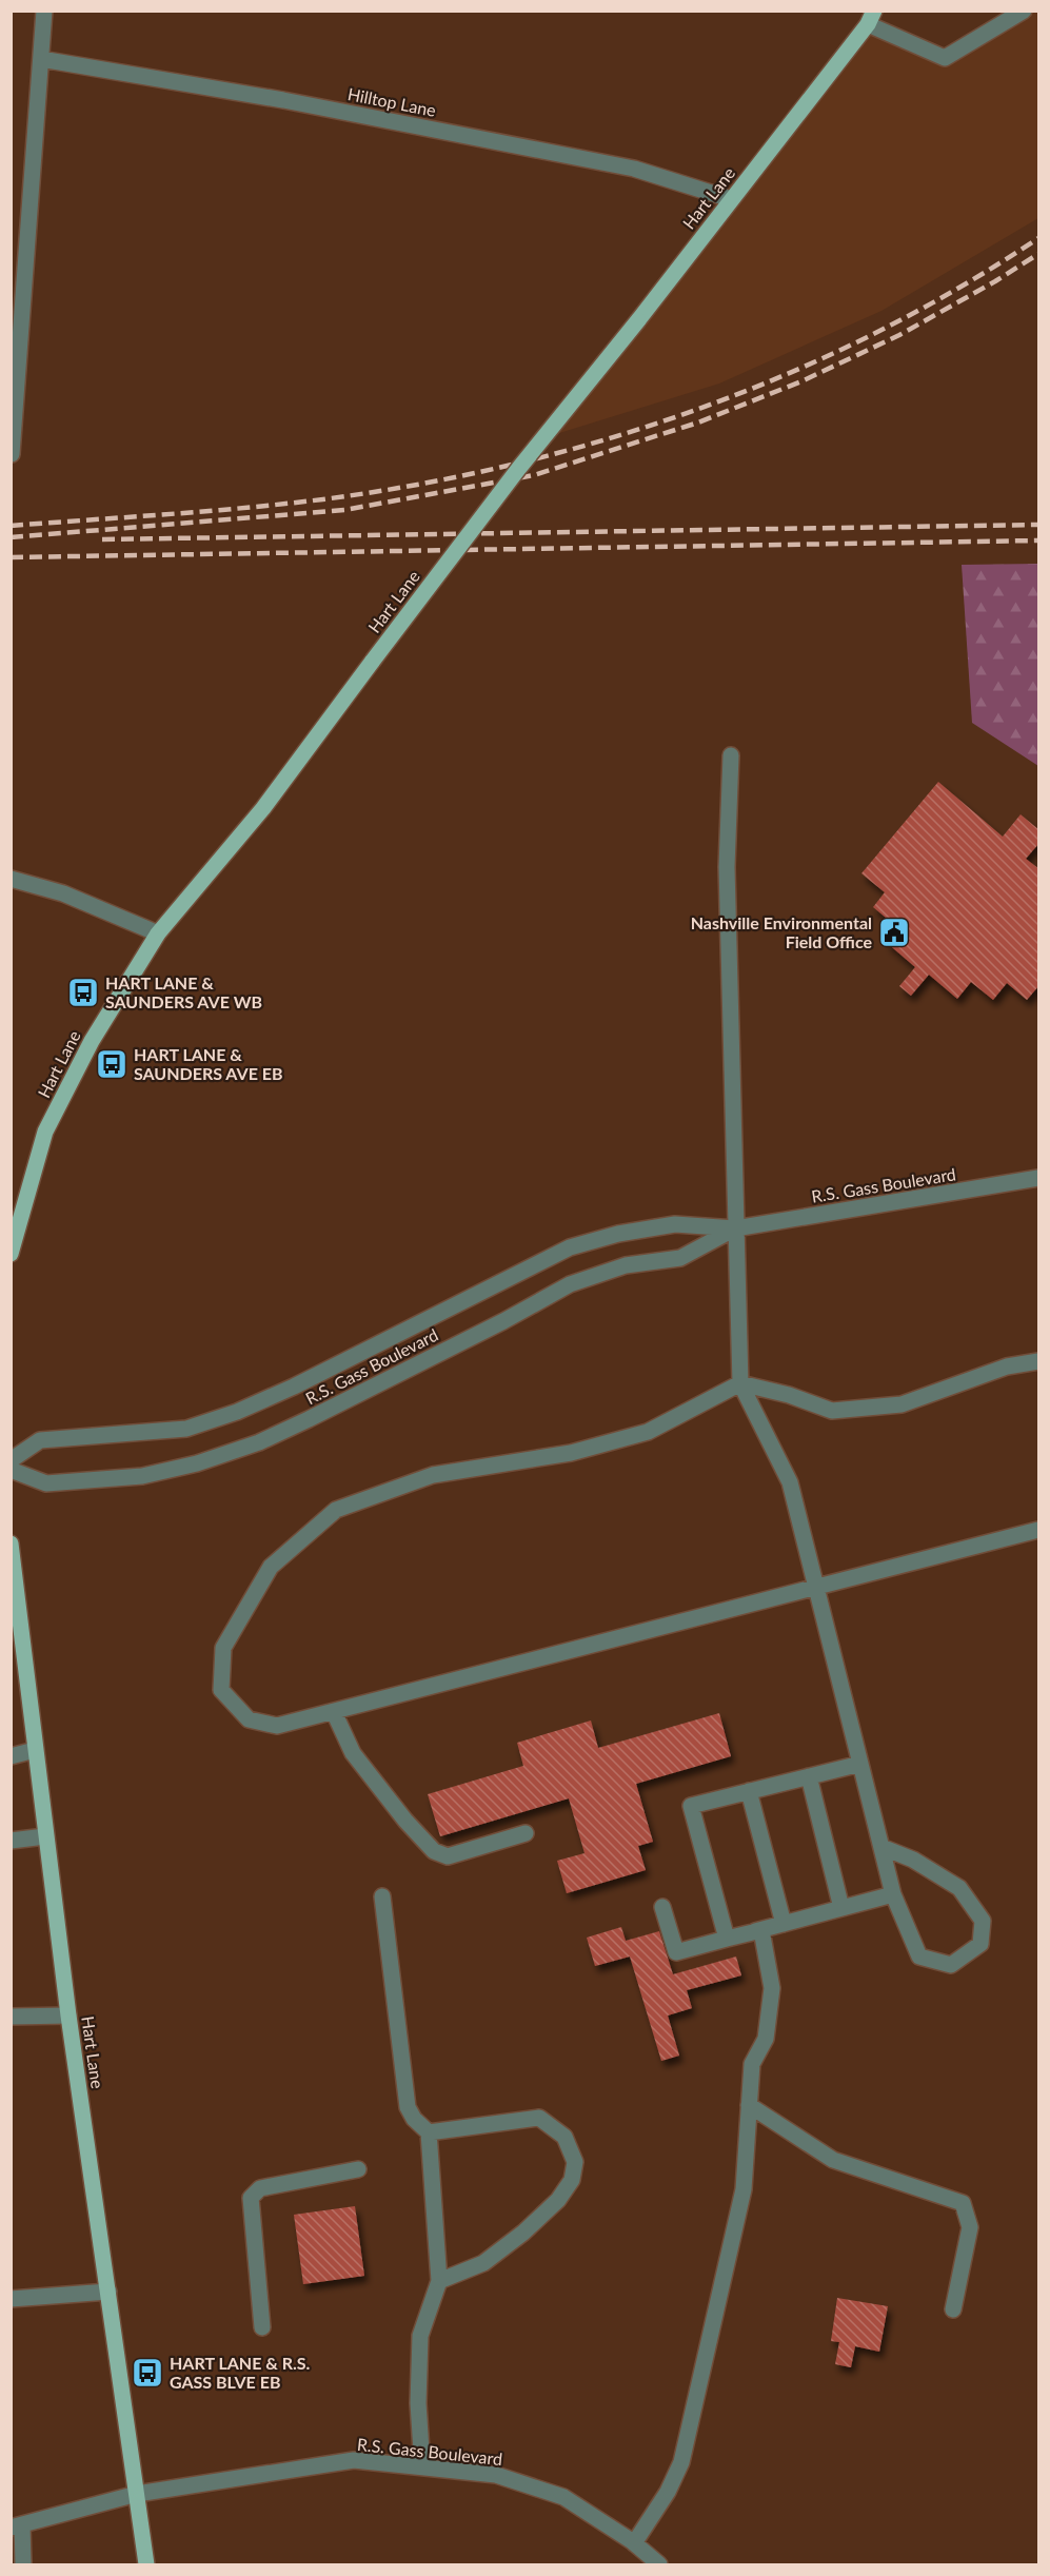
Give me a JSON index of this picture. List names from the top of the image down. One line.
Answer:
{"streets":{"main road":["Hart Lane"],"street":["Hilltop Lane","R.S. Gass Boulevard"]},"crossings":[["Hilltop Lane","Hart Lane"],["Hart Lane","R.S. Gass Boulevard"]],"places":{"public building":["Nashville Environmental Field Office"],"bus stop":["HART LANE & SAUNDERS AVE WB","HART LANE & SAUNDERS AVE EB","HART LANE & R.S. GASS BLVE EB"]}}
